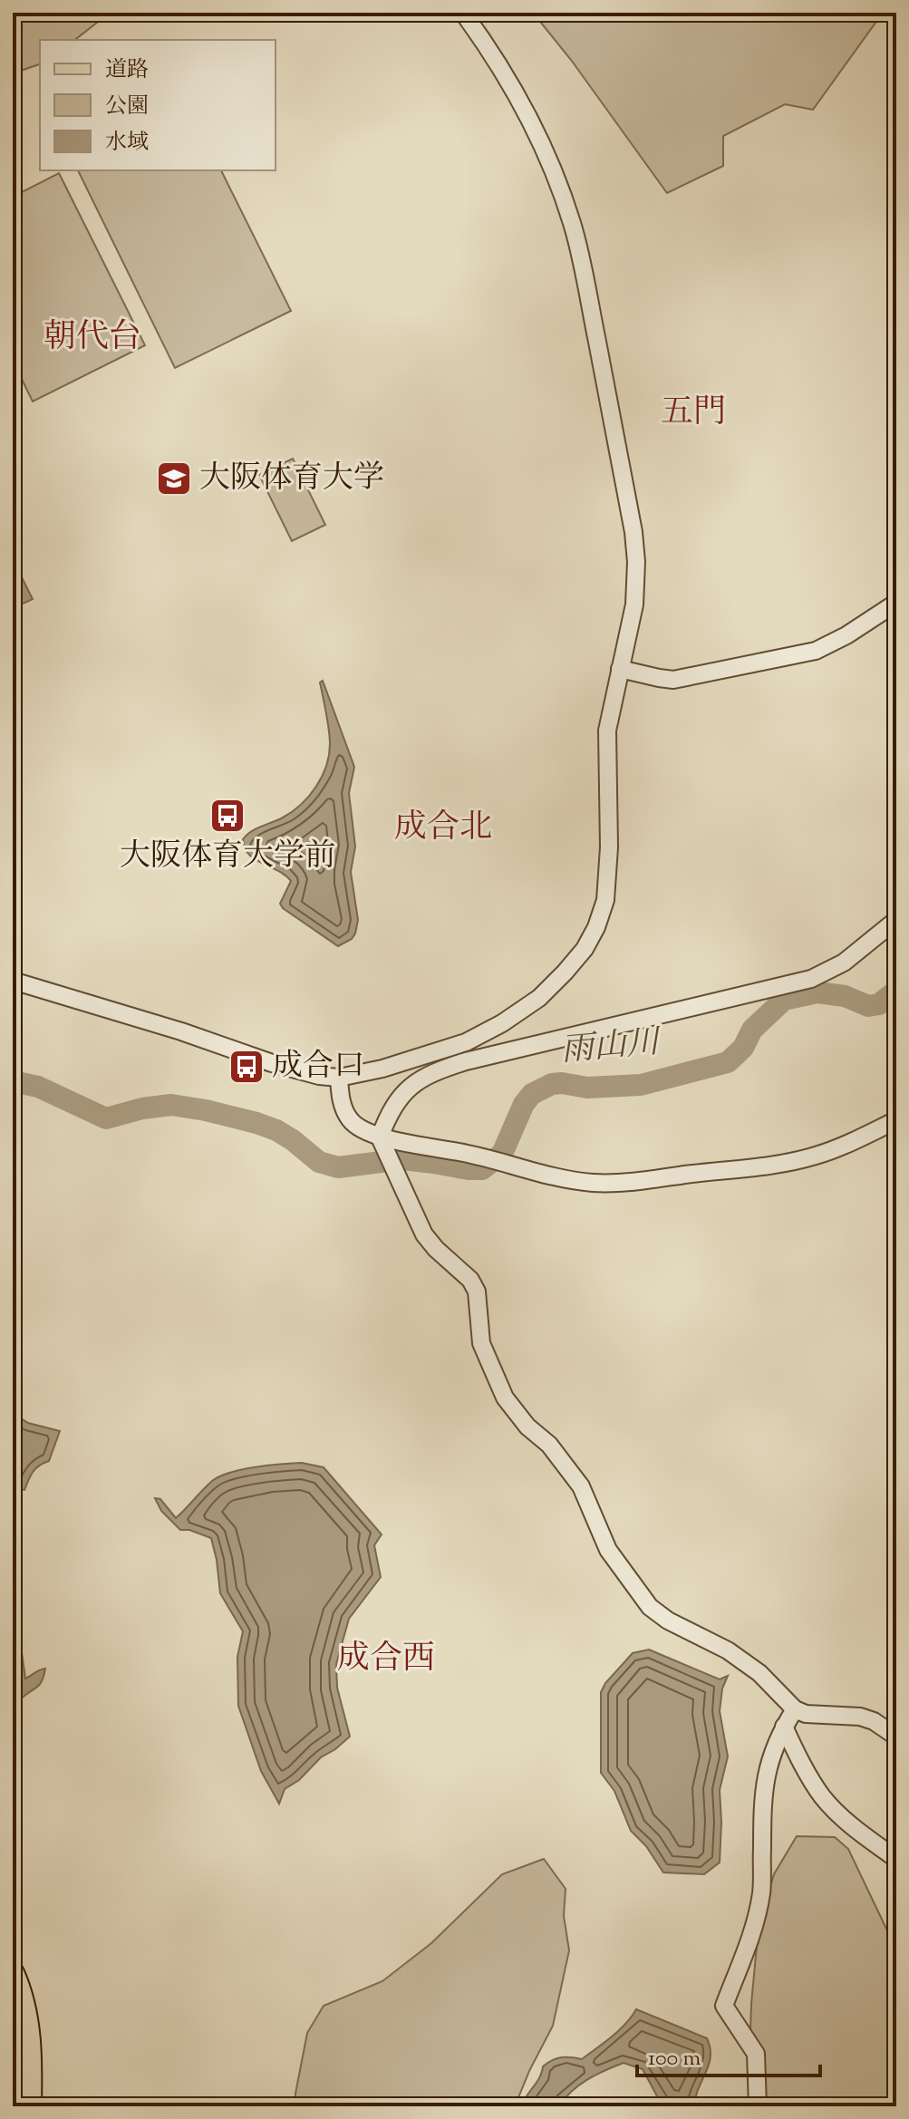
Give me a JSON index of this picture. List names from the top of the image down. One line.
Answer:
{"districts":["朝代台","五門","成合北","成合西"],"water":["雨山川"],"places":{"school or university":["大阪体育大学"],"bus stop":["大阪体育大学前","成合口"]},"legend":["道路","公園","水域"],"scale_bar":"100 m"}
